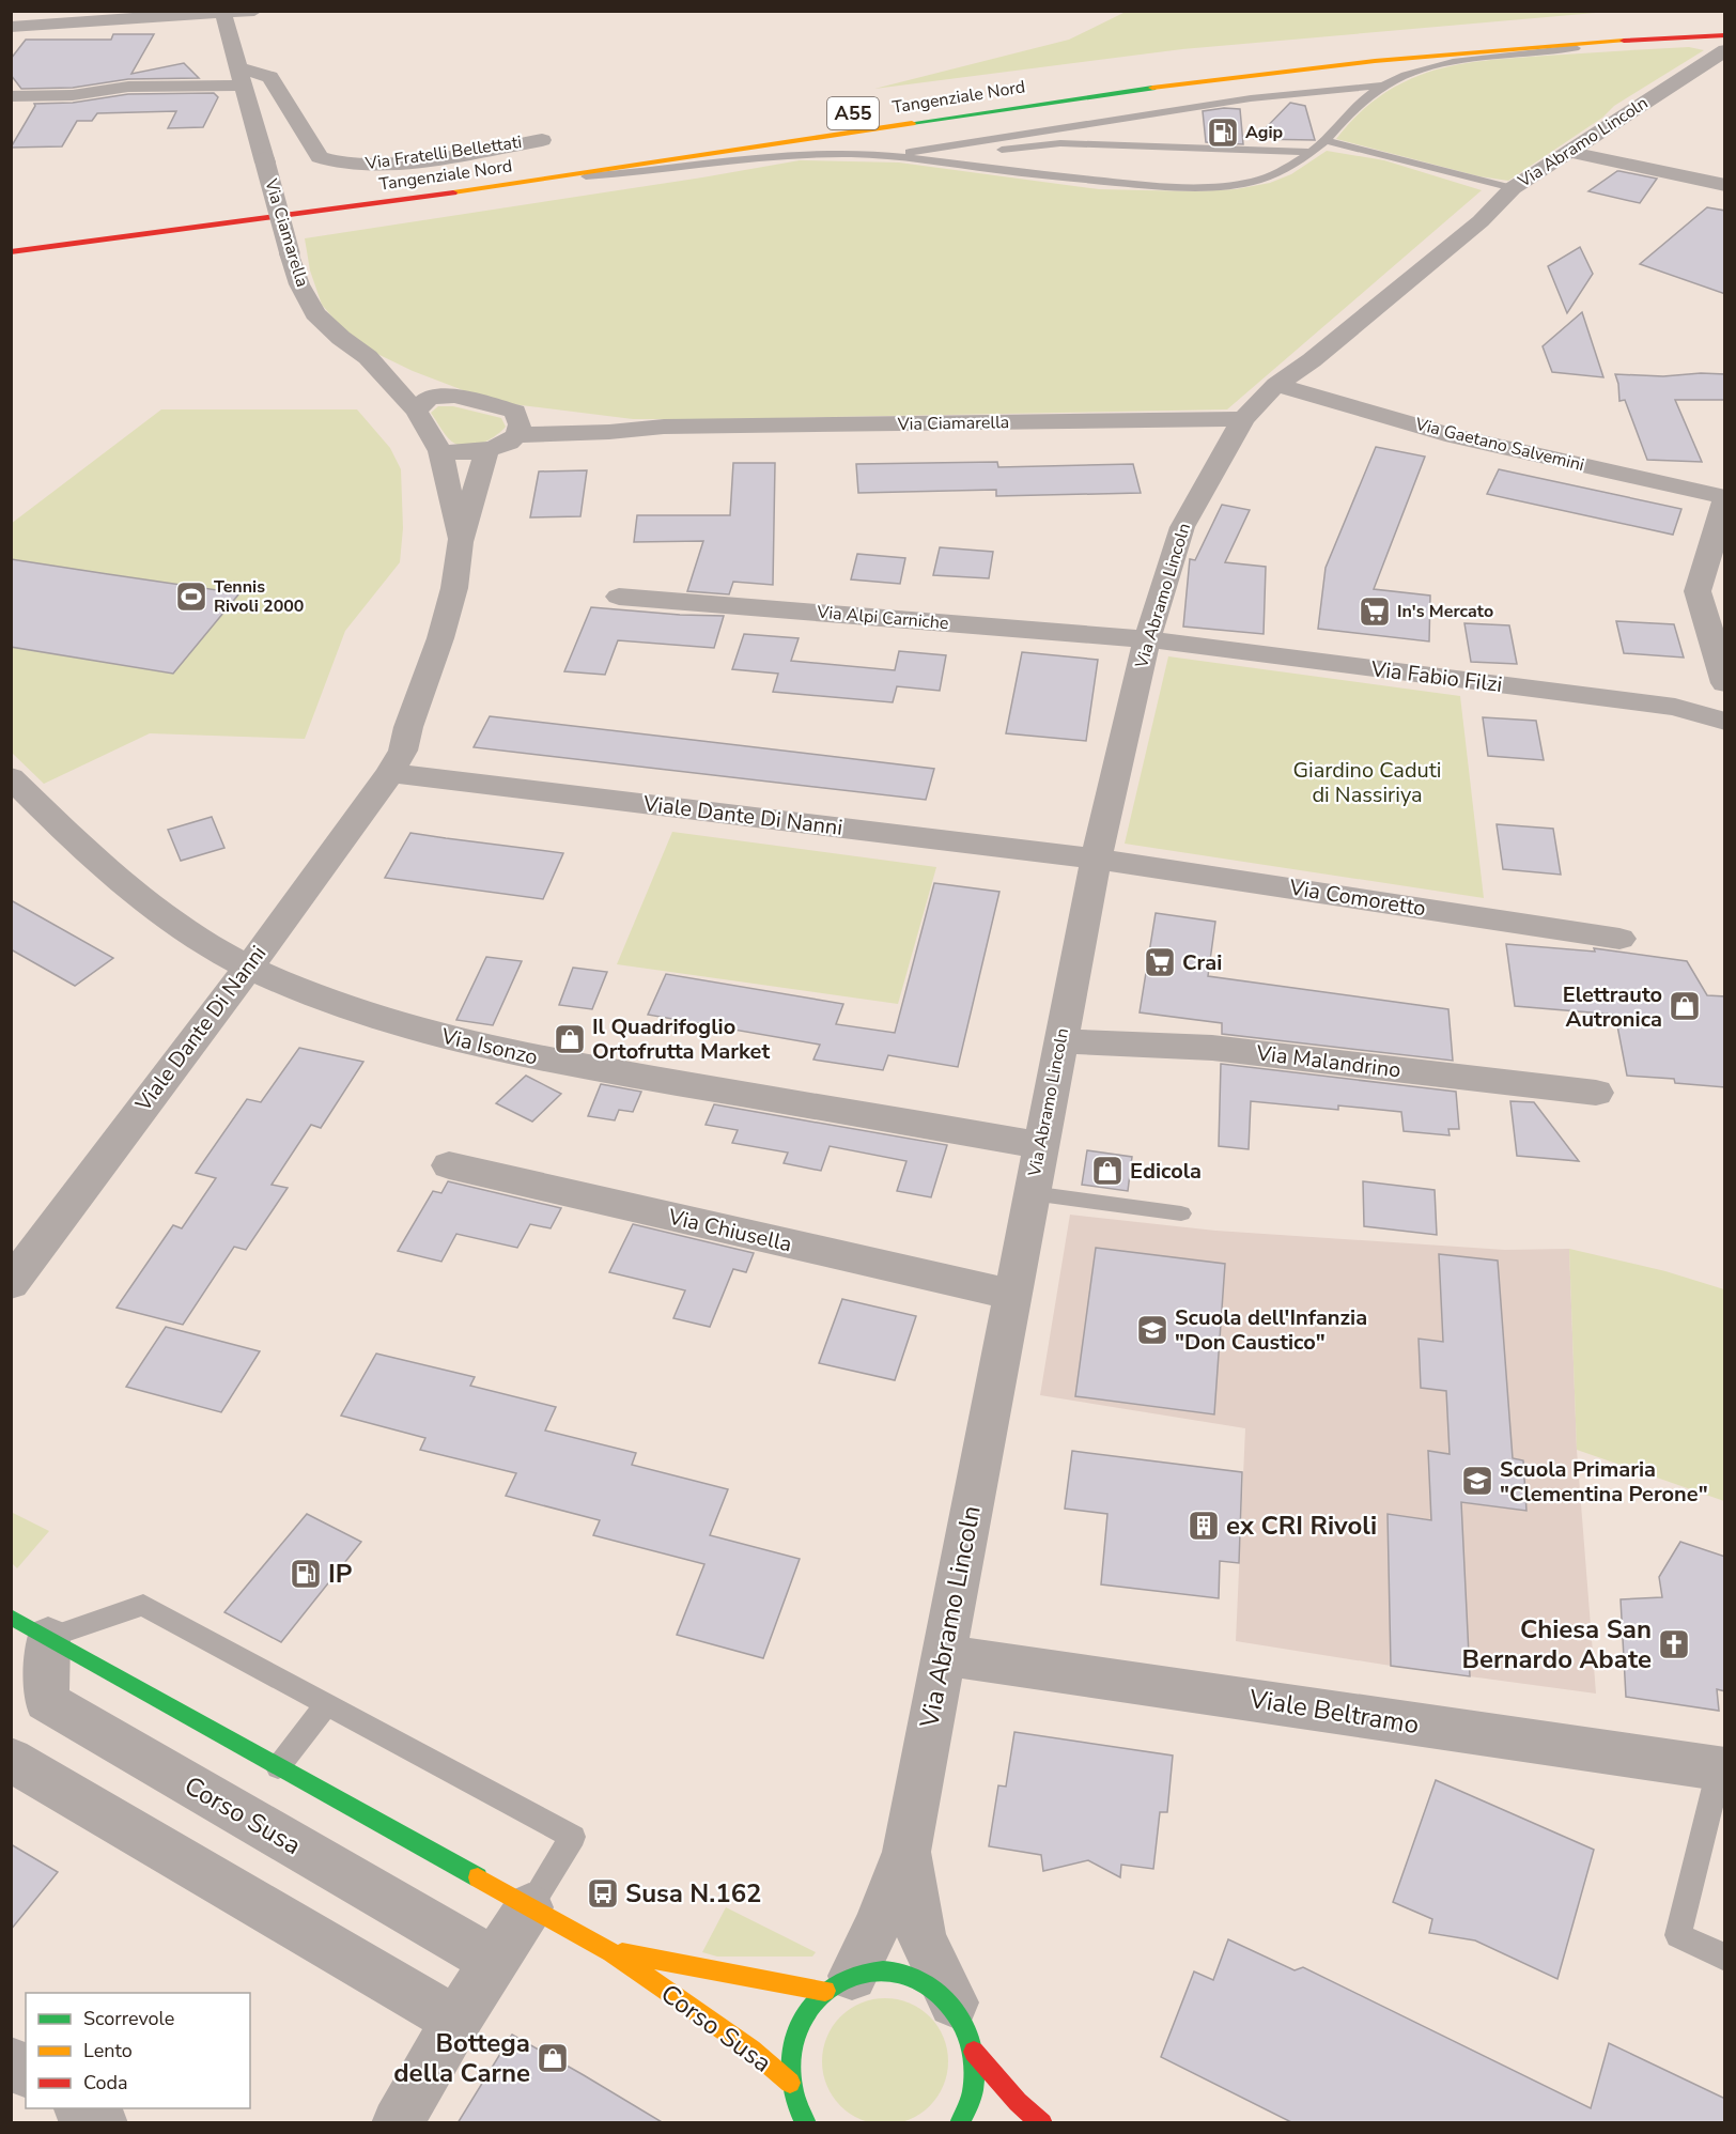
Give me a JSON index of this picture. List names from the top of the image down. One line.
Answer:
{"streets":{"main road":["Tangenziale Nord","A55","Corso Susa"],"street":["Via Abramo Lincoln","Via Fratelli Bellettati","Via Ciamarella","Via Gaetano Salvemini","Via Alpi Carniche","Via Fabio Filzi","Viale Dante Di Nanni","Via Comoretto","Via Isonzo","Via Malandrino","Via Chiusella","Viale Beltramo"]},"crossings":[["Via Abramo Lincoln","Via Ciamarella"],["Via Abramo Lincoln","Via Gaetano Salvemini"],["Via Abramo Lincoln","Via Alpi Carniche"],["Via Abramo Lincoln","Via Fabio Filzi"],["Via Abramo Lincoln","Viale Dante Di Nanni"],["Via Abramo Lincoln","Via Comoretto"],["Via Abramo Lincoln","Via Isonzo"],["Via Abramo Lincoln","Via Malandrino"],["Via Abramo Lincoln","Via Chiusella"],["Via Abramo Lincoln","Viale Beltramo"],["Via Abramo Lincoln","Corso Susa"],["Via Fratelli Bellettati","Via Ciamarella"],["Via Ciamarella","Viale Dante Di Nanni"],["Via Alpi Carniche","Via Fabio Filzi"],["Viale Dante Di Nanni","Via Comoretto"],["Viale Dante Di Nanni","Via Isonzo"]],"parks":["Giardino Caduti di Nassiriya"],"places":{"fuel station":["Agip","IP"],"sports":["Tennis Rivoli 2000"],"supermarket":["In's Mercato","Crai"],"shop":["Elettrauto Autronica","Il Quadrifoglio Ortofrutta Market","Edicola","Bottega della Carne"],"school or university":["Scuola dell'Infanzia \"Don Caustico\"","Scuola Primaria \"Clementina Perone\""],"building":["ex CRI Rivoli"],"church":["Chiesa San Bernardo Abate"],"bus stop":["Susa N.162"]},"legend":["Scorrevole","Lento","Coda"]}
